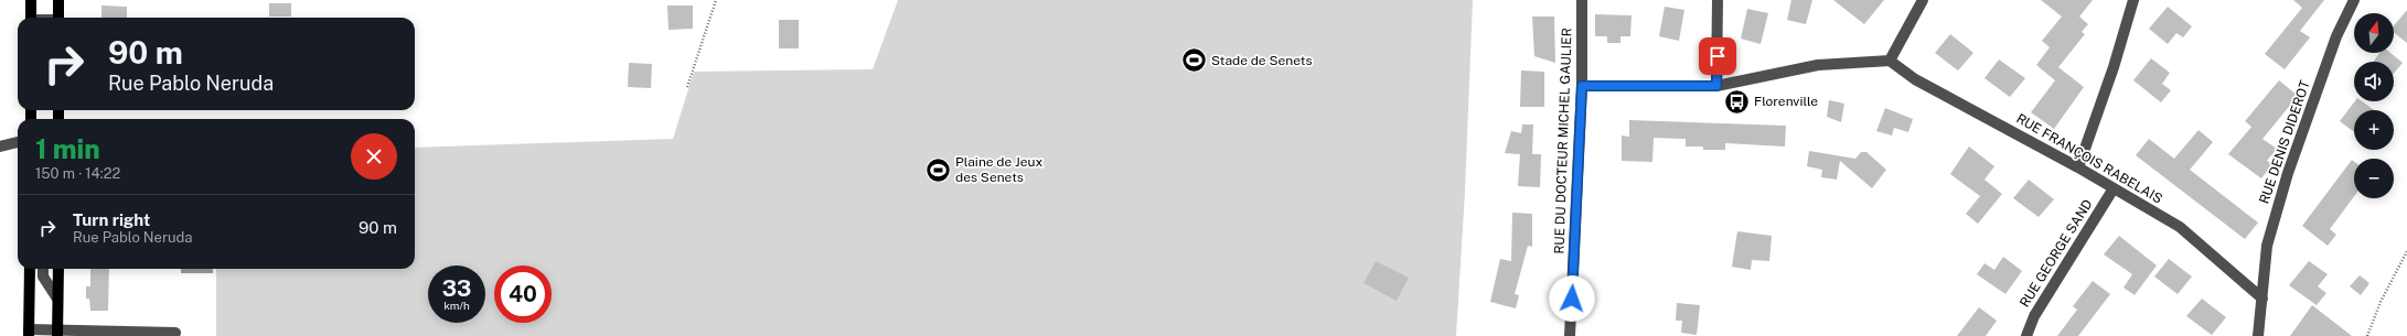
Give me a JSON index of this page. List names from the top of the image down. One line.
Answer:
{"streets":{"street":["RUE DU DOCTEUR MICHEL GAULIER","RUE DENIS DIDEROT","RUE FRANÇOIS RABELAIS","RUE GEORGE SAND"]},"crossings":[["RUE DENIS DIDEROT","RUE FRANÇOIS RABELAIS"],["RUE FRANÇOIS RABELAIS","RUE GEORGE SAND"]],"places":{"sports":["Stade de Senets","Plaine de Jeux des Senets"],"bus stop":["Florenville"]},"north":"top","page":{"map_buttons":["+","−"],"turn":["90 m","Rue Pablo Neruda"],"heading":["1 min","150 m · 14:22"],"list":[{"name":"Turn right","note":"Rue Pablo Neruda","value":"90 m"}],"speed":"33 km/h","limit":"40"}}
